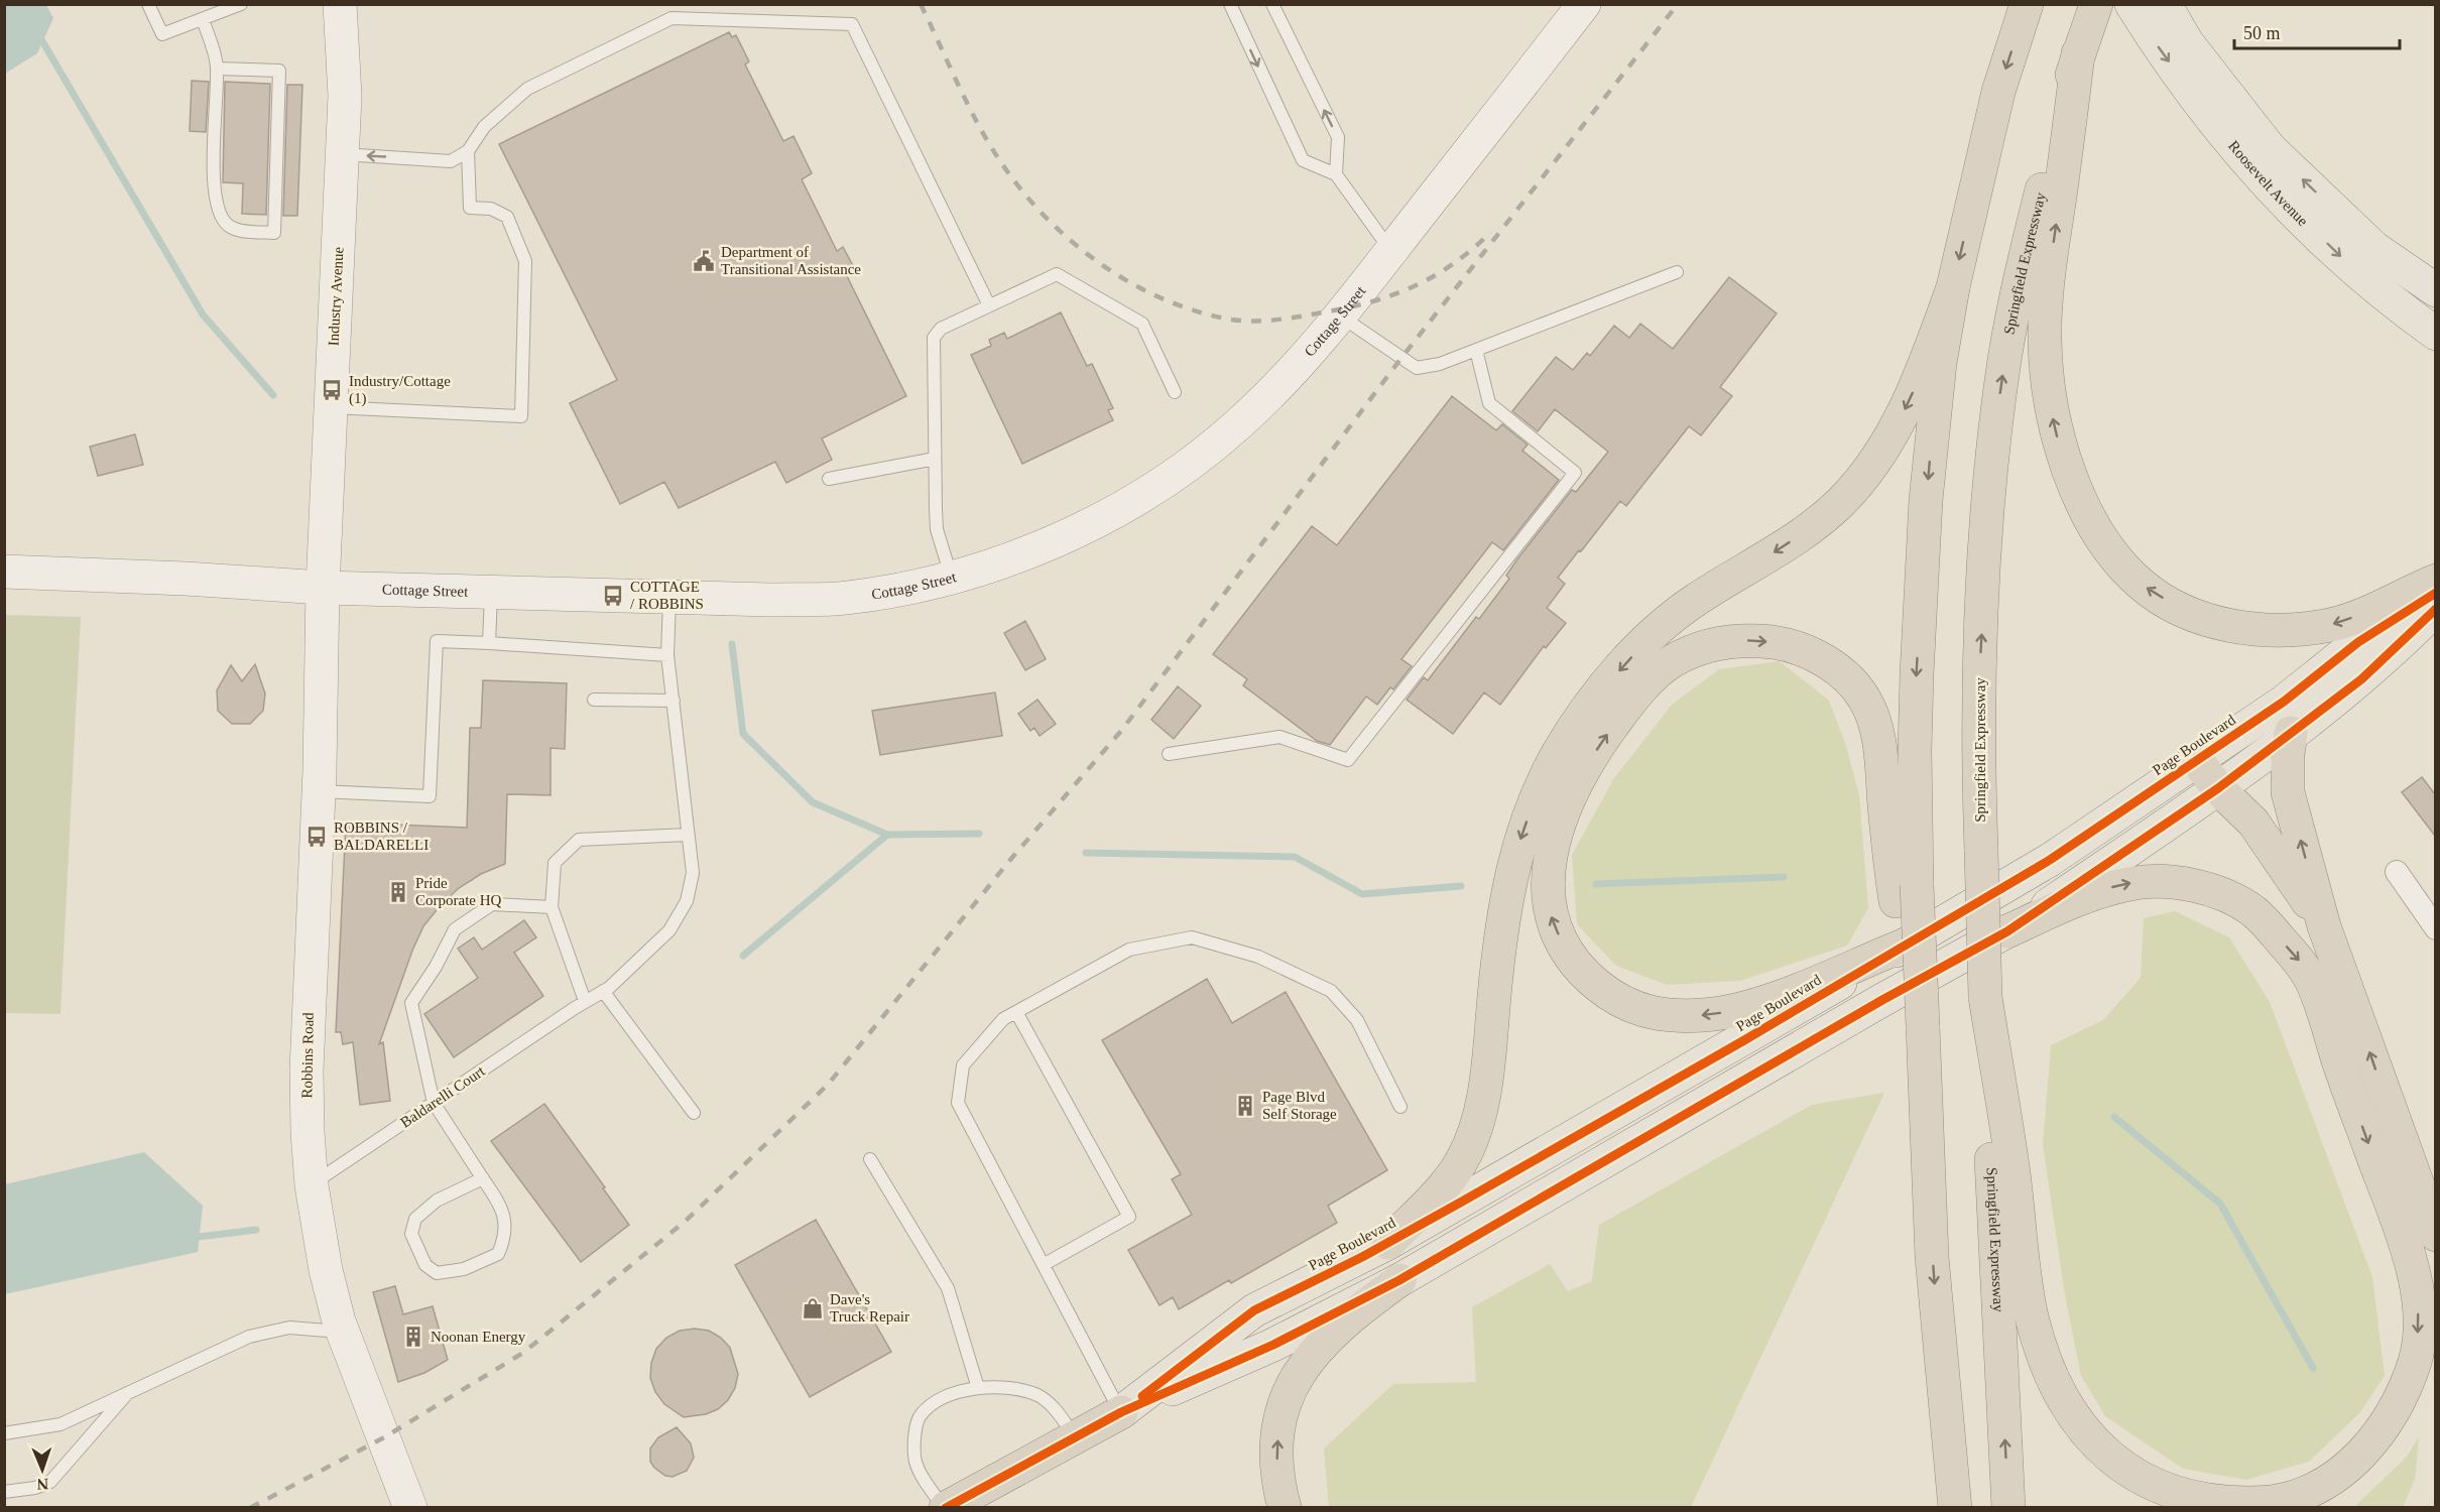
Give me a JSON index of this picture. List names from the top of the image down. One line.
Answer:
{"streets":{"highway":["Springfield Expressway","Page Boulevard"],"main road":["Roosevelt Avenue","Industry Avenue","Cottage Street","Robbins Road"],"lane":["Baldarelli Court"]},"crossings":[["Industry Avenue","Cottage Street"],["Industry Avenue","Robbins Road"],["Cottage Street","Robbins Road"],["Cottage Street","Baldarelli Court"],["Robbins Road","Baldarelli Court"]],"places":{"public building":["Department of Transitional Assistance"],"bus stop":["Industry/Cottage (1)","COTTAGE / ROBBINS","ROBBINS / BALDARELLI"],"building":["Pride Corporate HQ","Page Blvd Self Storage","Noonan Energy"],"shop":["Dave's Truck Repair"]},"scale_bar":"50 m","north":"bottom"}
